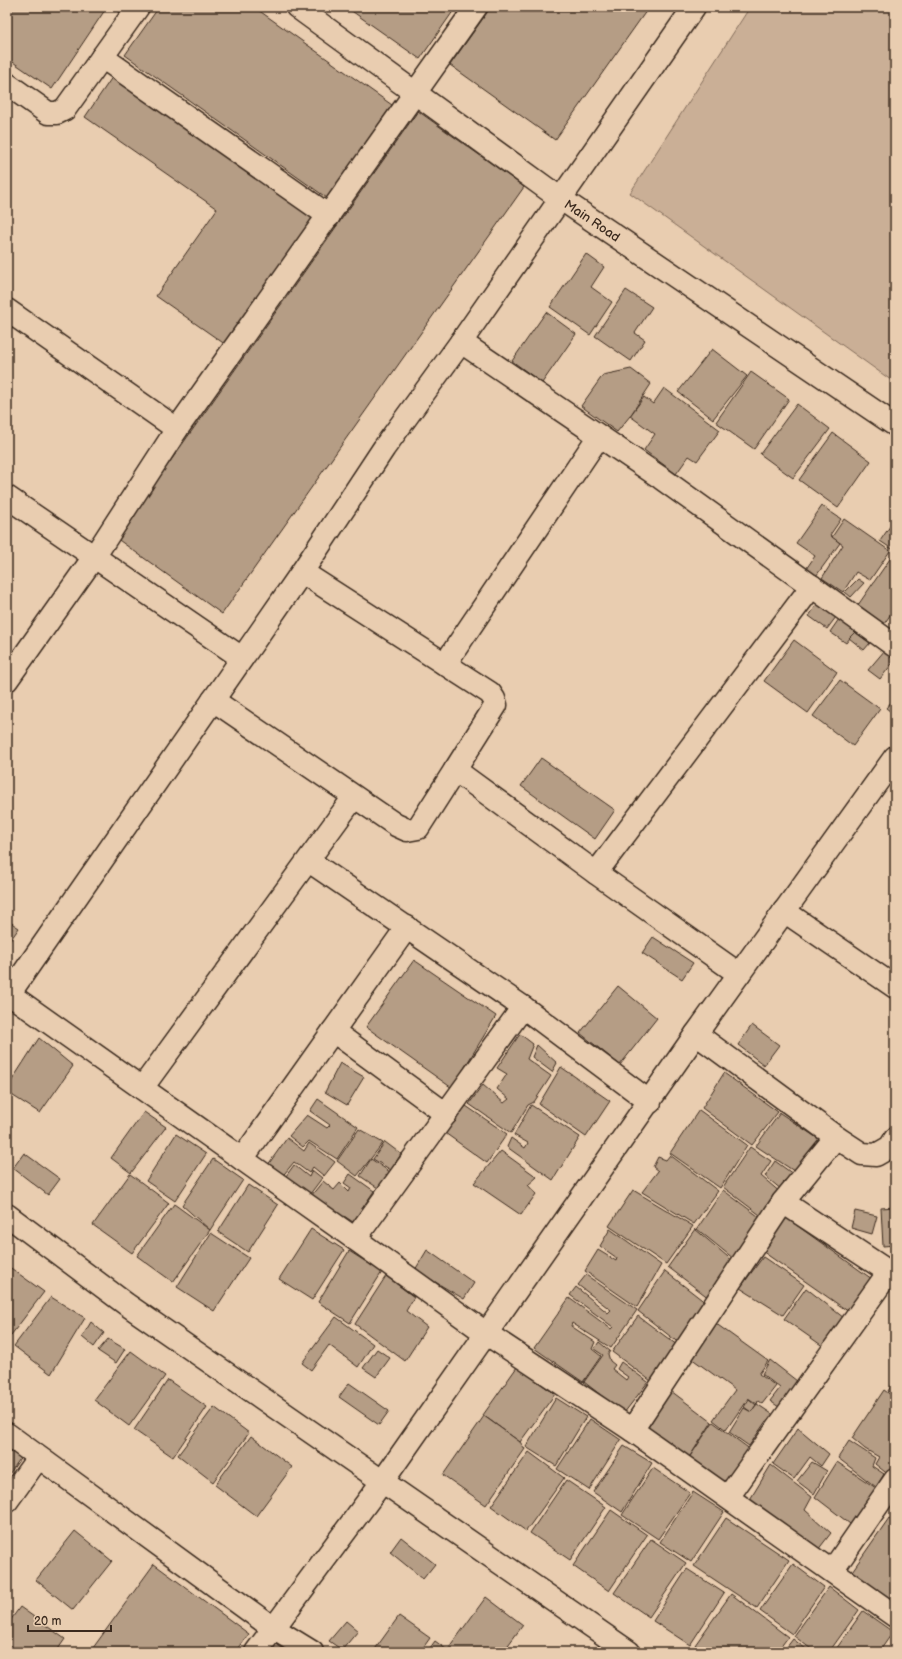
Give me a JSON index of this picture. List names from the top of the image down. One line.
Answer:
{"streets":{"street":["Main Road"]},"scale_bar":"20 m"}
